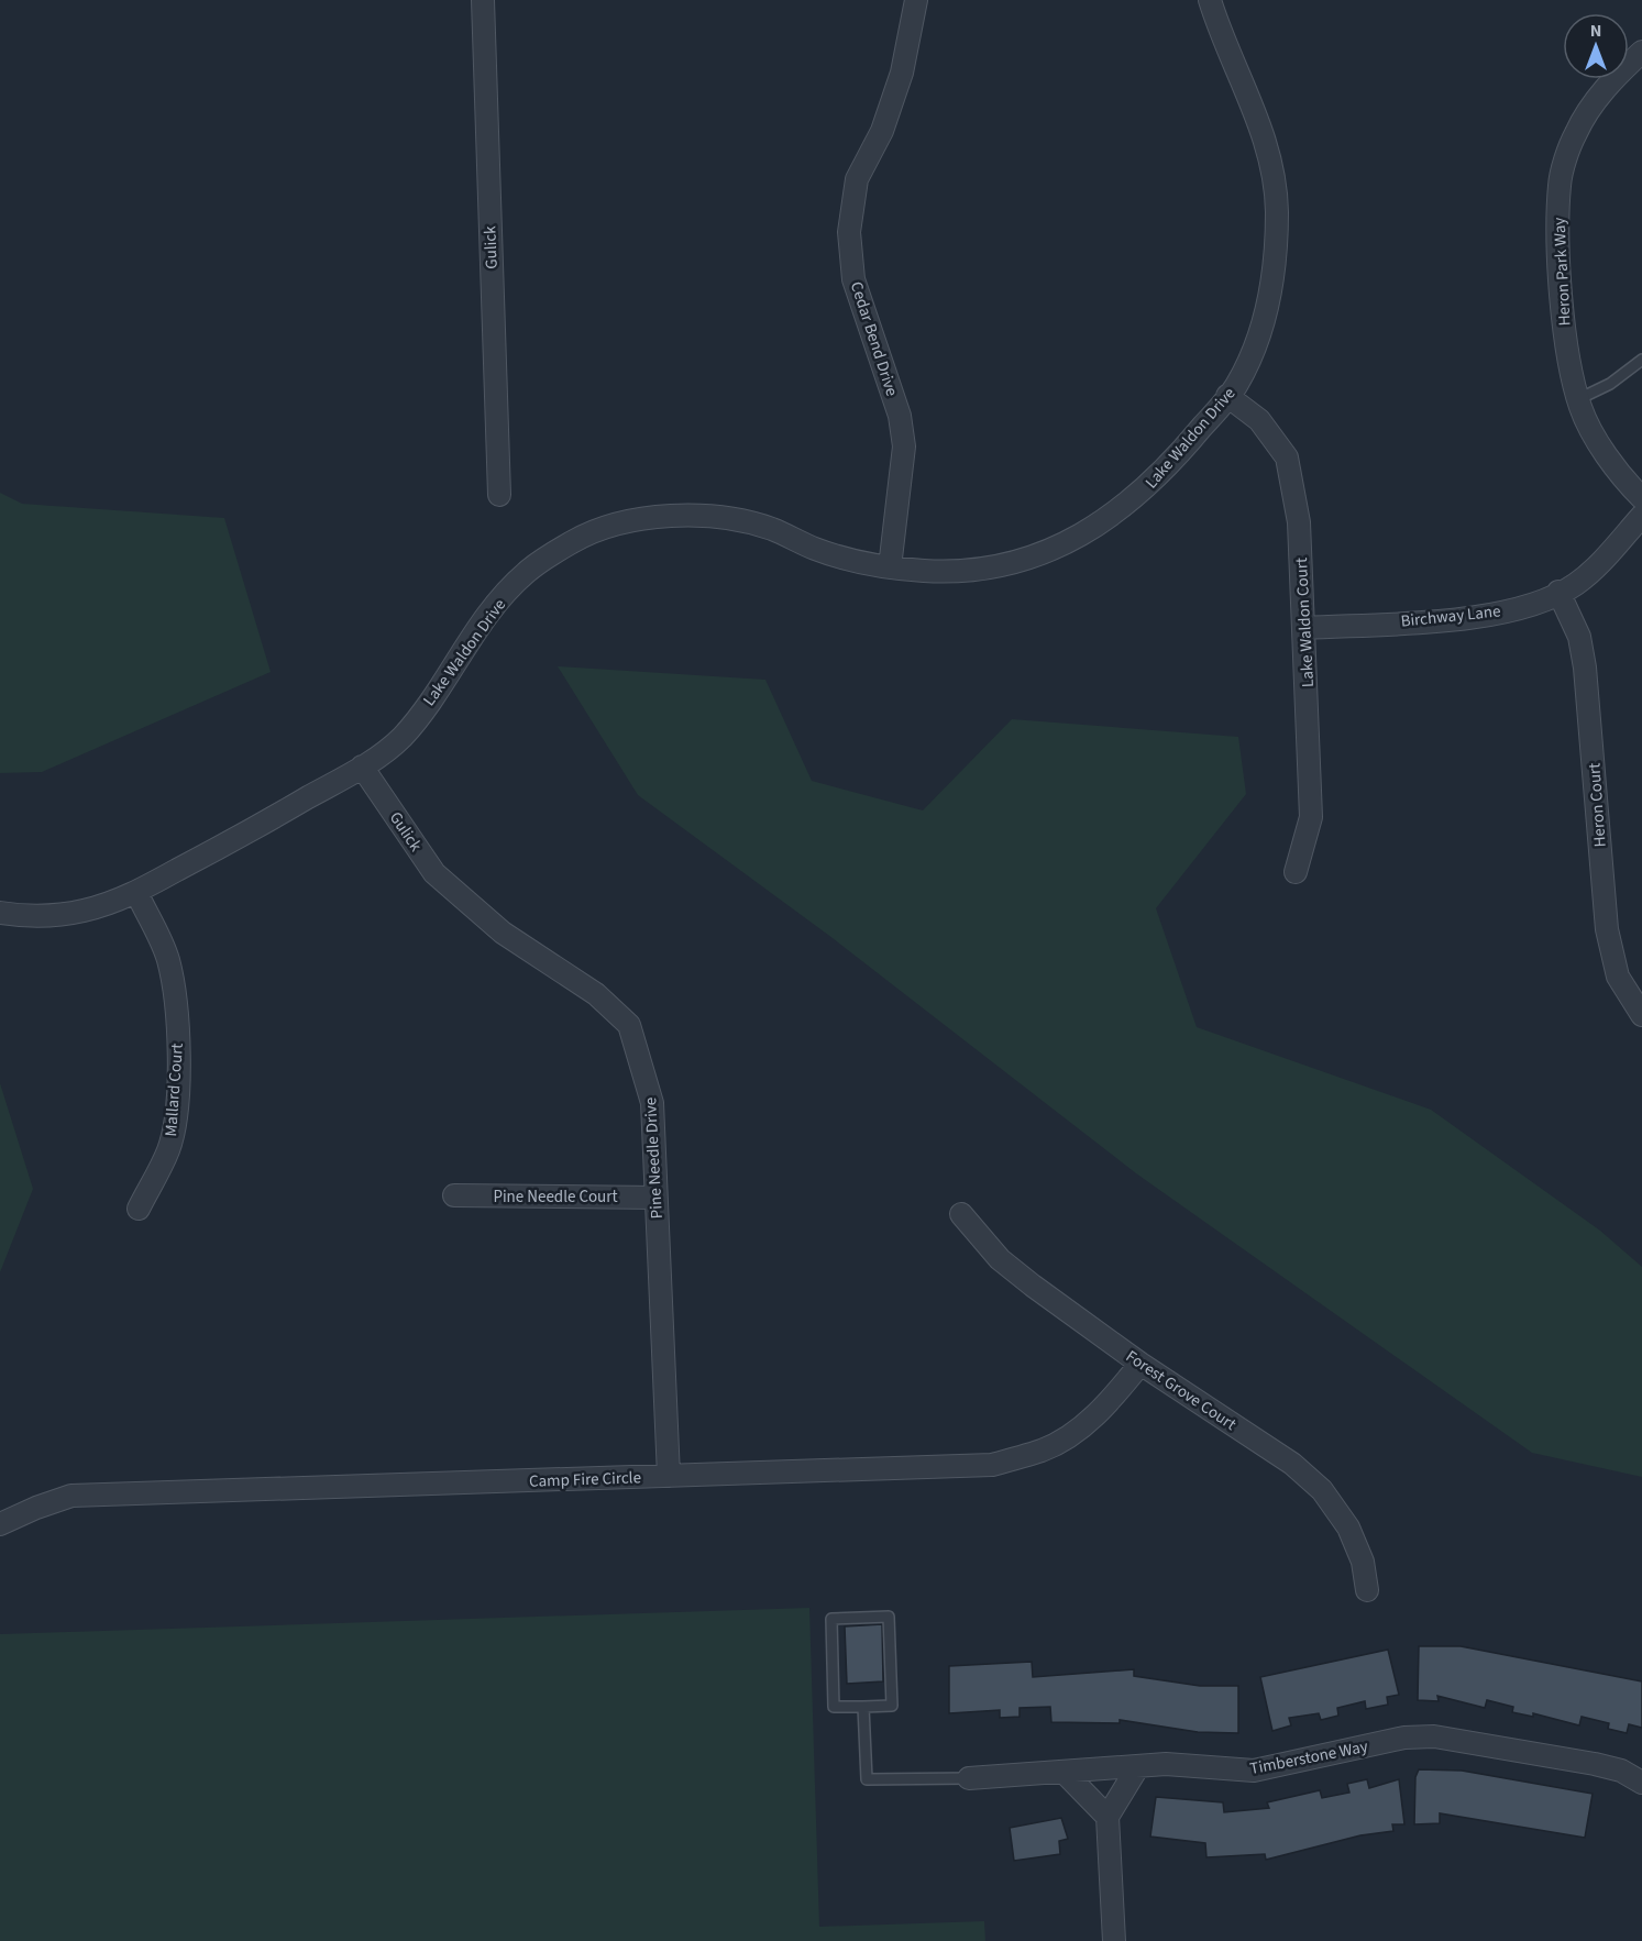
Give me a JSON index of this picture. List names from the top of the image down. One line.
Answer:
{"streets":{"street":["Gulick","Heron Park Way","Cedar Bend Drive","Lake Waldon Drive","Birchway Lane","Lake Waldon Court","Heron Court","Mallard Court","Pine Needle Drive","Pine Needle Court","Forest Grove Court","Camp Fire Circle","Timberstone Way"]},"crossings":[["Gulick","Lake Waldon Drive"],["Gulick","Pine Needle Drive"],["Cedar Bend Drive","Lake Waldon Drive"],["Lake Waldon Drive","Lake Waldon Court"],["Lake Waldon Drive","Mallard Court"],["Birchway Lane","Lake Waldon Court"],["Birchway Lane","Heron Court"],["Pine Needle Drive","Pine Needle Court"],["Pine Needle Drive","Camp Fire Circle"],["Forest Grove Court","Camp Fire Circle"]],"north":"top"}
